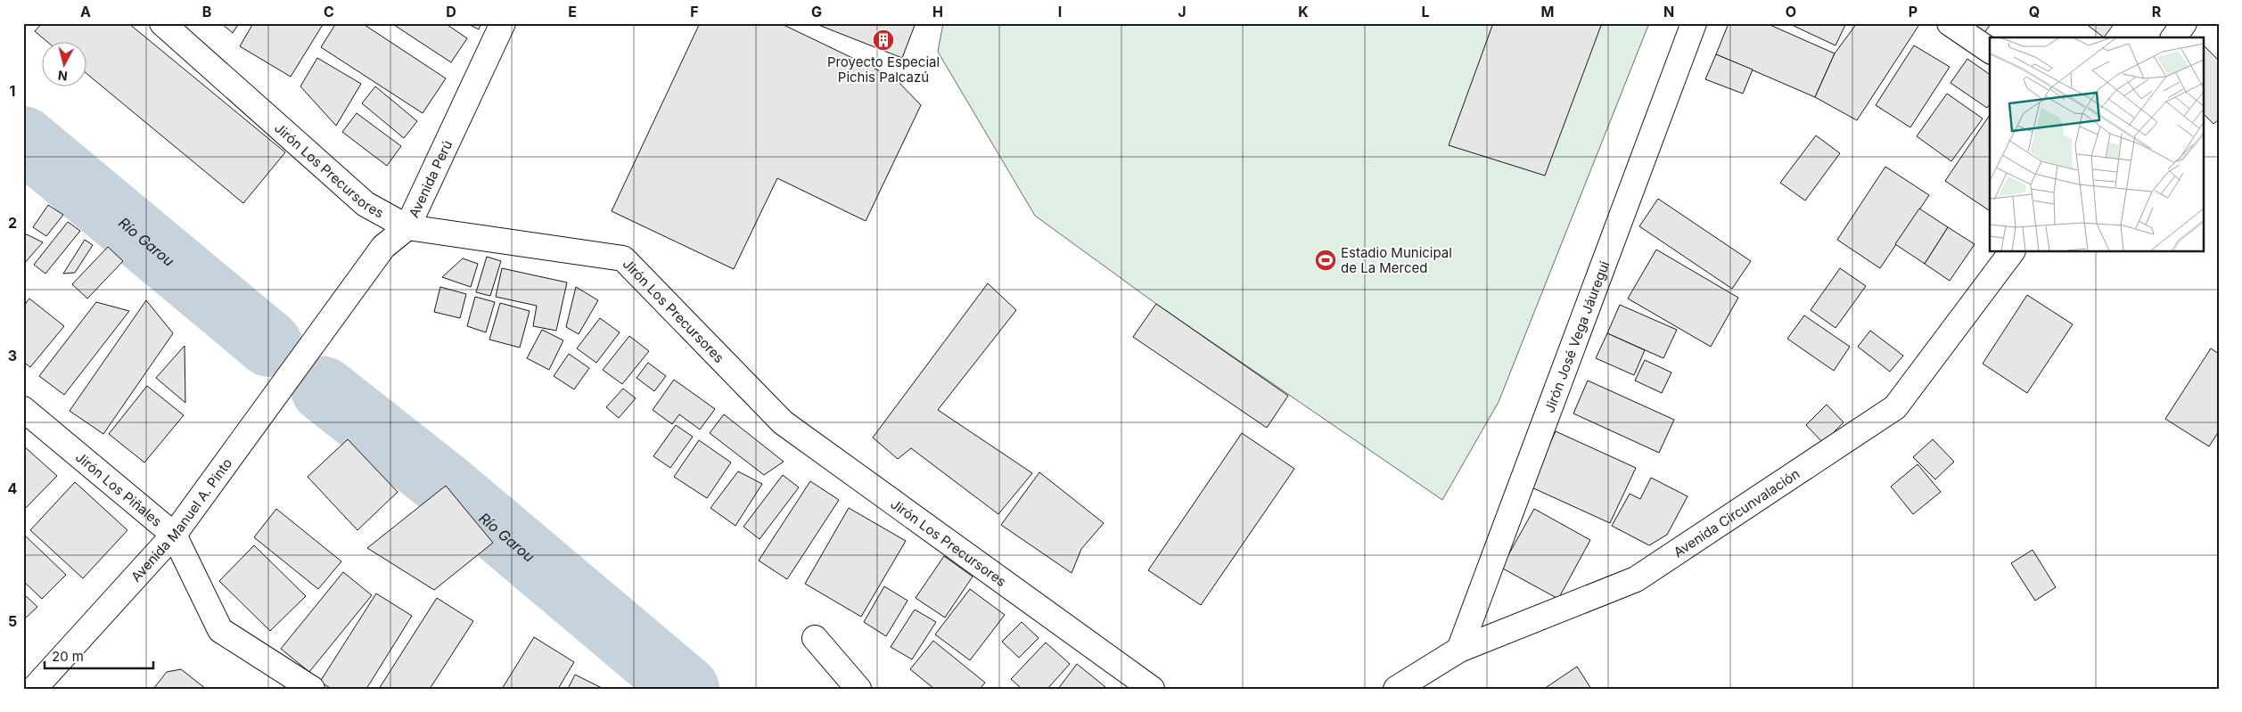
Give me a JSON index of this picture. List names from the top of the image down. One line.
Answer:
{"streets":{"main road":["Jirón Los Precursores","Avenida Perú","Jirón José Vega Jáuregui","Jirón Los Piñales","Avenida Circunvalación","Avenida Manuel A. Pinto"]},"crossings":[["Jirón Los Precursores","Avenida Perú"],["Avenida Perú","Avenida Manuel A. Pinto"],["Jirón José Vega Jáuregui","Avenida Circunvalación"],["Jirón Los Piñales","Avenida Manuel A. Pinto"]],"water":["Río Garou"],"places":{"building":["Proyecto Especial Pichis Palcazú"],"sports":["Estadio Municipal de La Merced"]},"scale_bar":"20 m","north":"bottom","grid":{"columns":["A","B","C","D","E","F","G","H","I","J","K","L","M","N","O","P","Q","R"],"rows":["1","2","3","4","5"]}}
